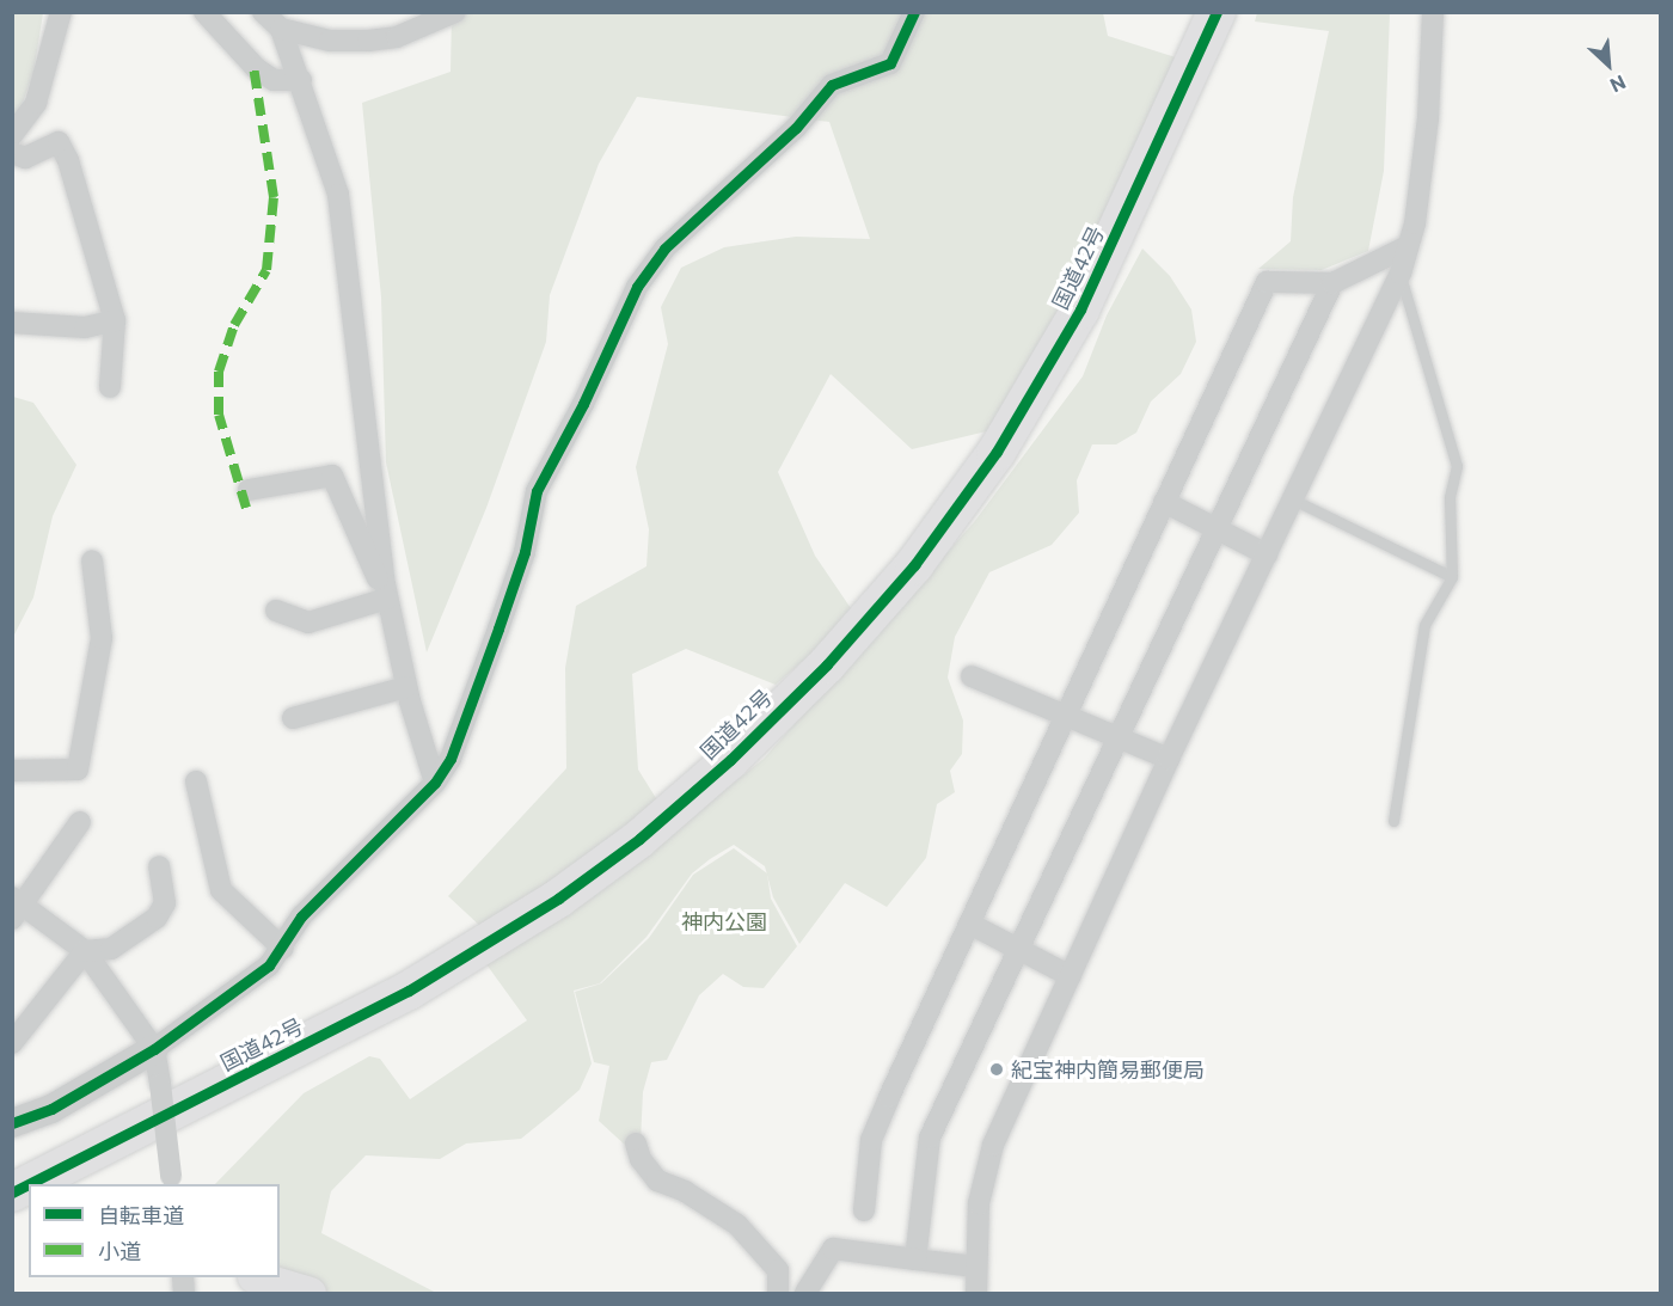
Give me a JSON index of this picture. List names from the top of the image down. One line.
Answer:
{"streets":{"highway":["国道42号"]},"parks":["神内公園"],"places":["紀宝神内簡易郵便局"],"legend":["自転車道","小道"],"north":"bottom right"}
